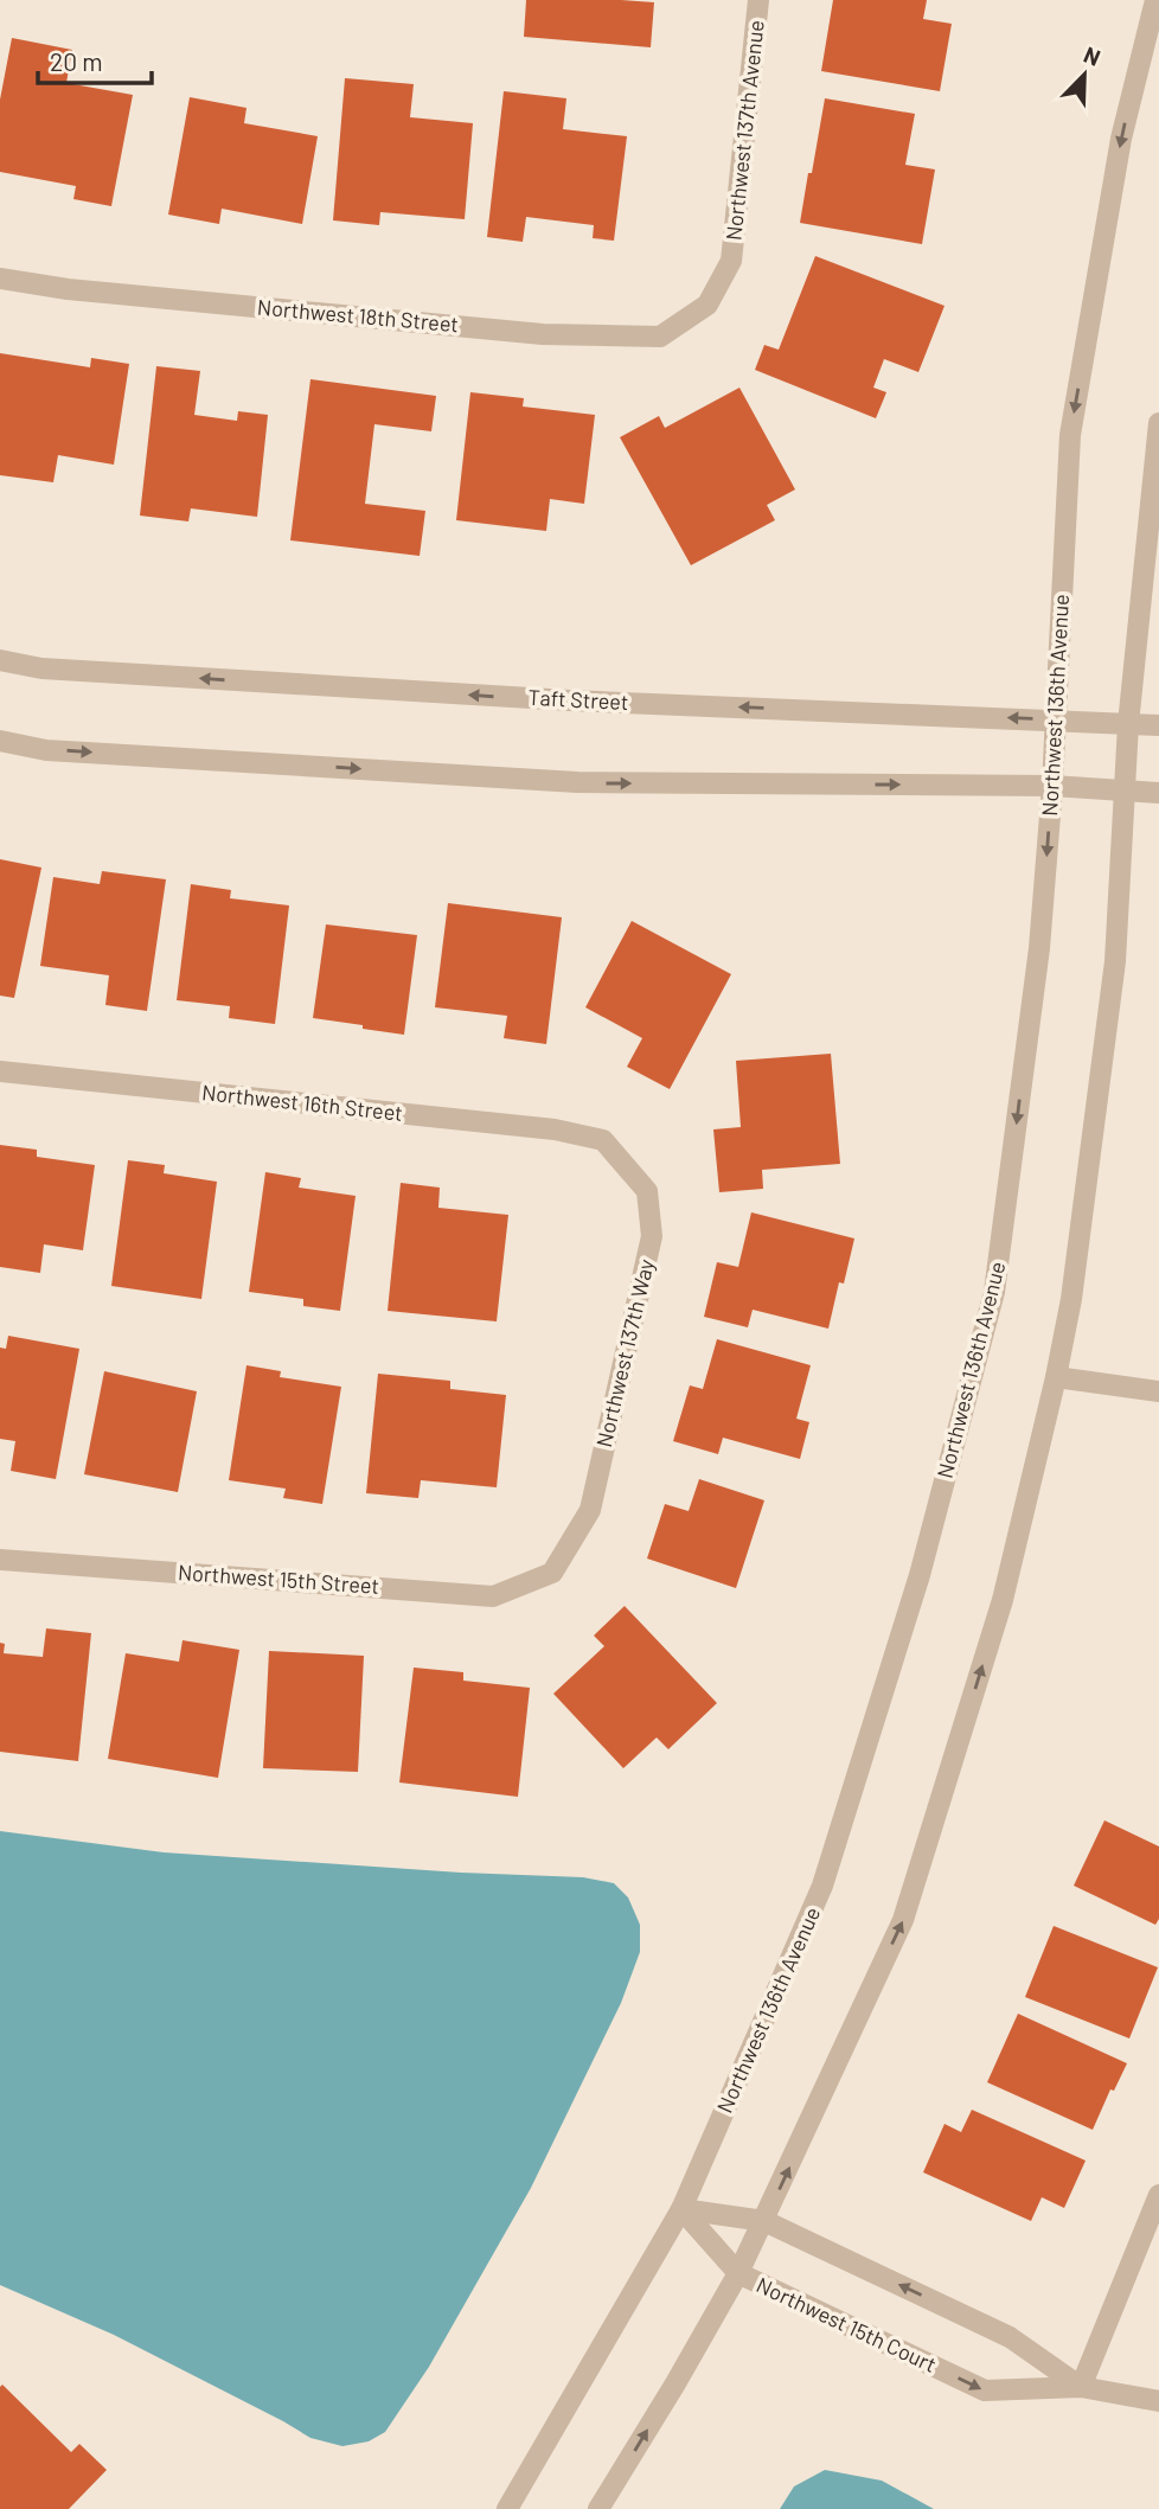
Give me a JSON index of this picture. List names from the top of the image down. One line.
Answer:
{"streets":{"street":["Northwest 137th Avenue","Northwest 18th Street","Taft Street","Northwest 136th Avenue","Northwest 16th Street","Northwest 137th Way","Northwest 15th Street","Northwest 15th Court"]},"crossings":[["Northwest 137th Avenue","Northwest 18th Street"],["Taft Street","Northwest 136th Avenue"],["Northwest 136th Avenue","Northwest 15th Court"],["Northwest 16th Street","Northwest 137th Way"],["Northwest 137th Way","Northwest 15th Street"]],"scale_bar":"20 m","north":"top right"}
